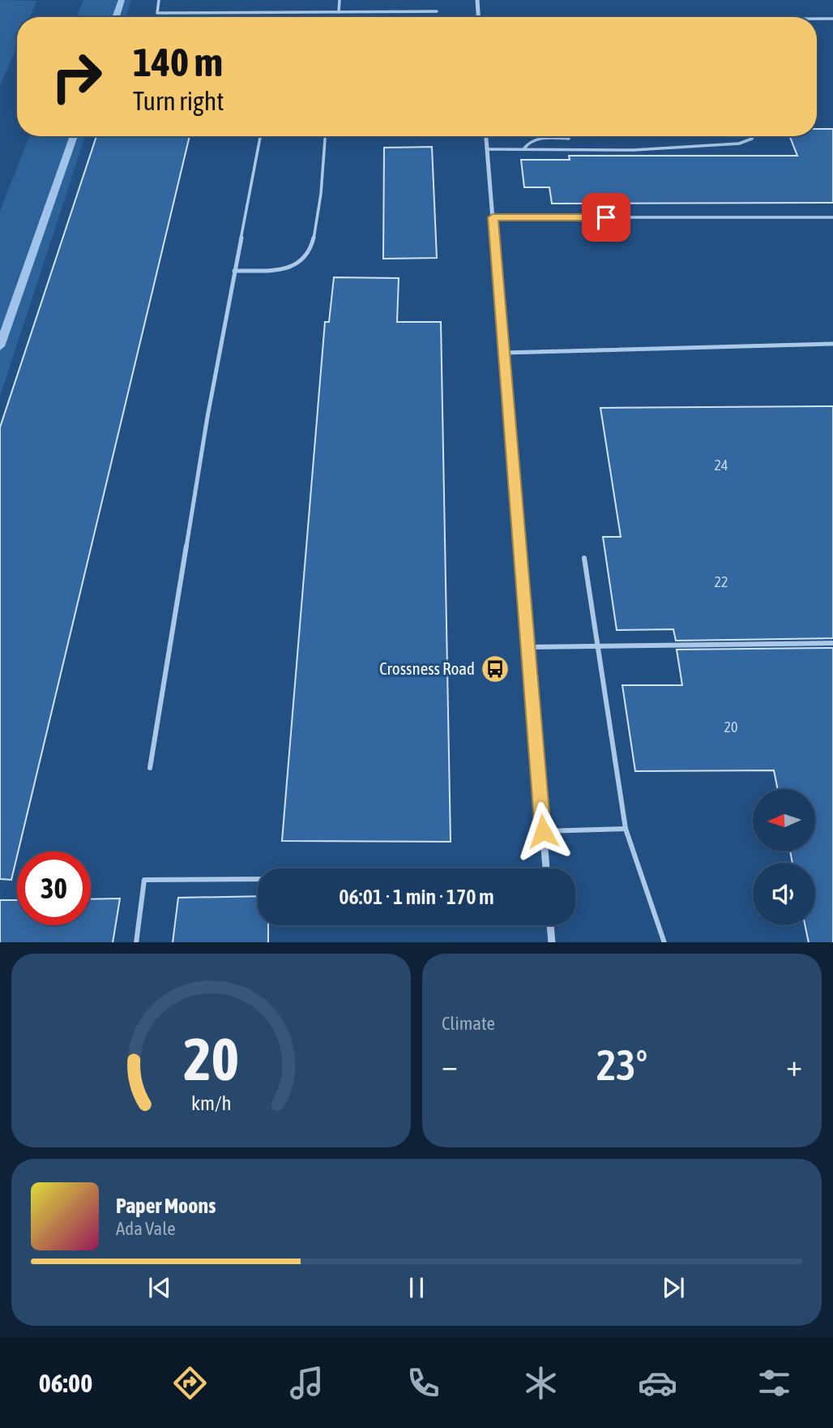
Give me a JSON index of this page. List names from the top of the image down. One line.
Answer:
{"places":{"bus stop":["Crossness Road"]},"house_numbers":["24","22","20"],"north":"left","page":{"turn":["140 m","Turn right"],"limit":"30","trip":"06:01 · 1 min · 170 m","tile":"Climate","heat":["−","23°","+"],"song":["Paper Moons","Ada Vale"],"tabs":"06:00","gauge":["20","km/h"]}}
